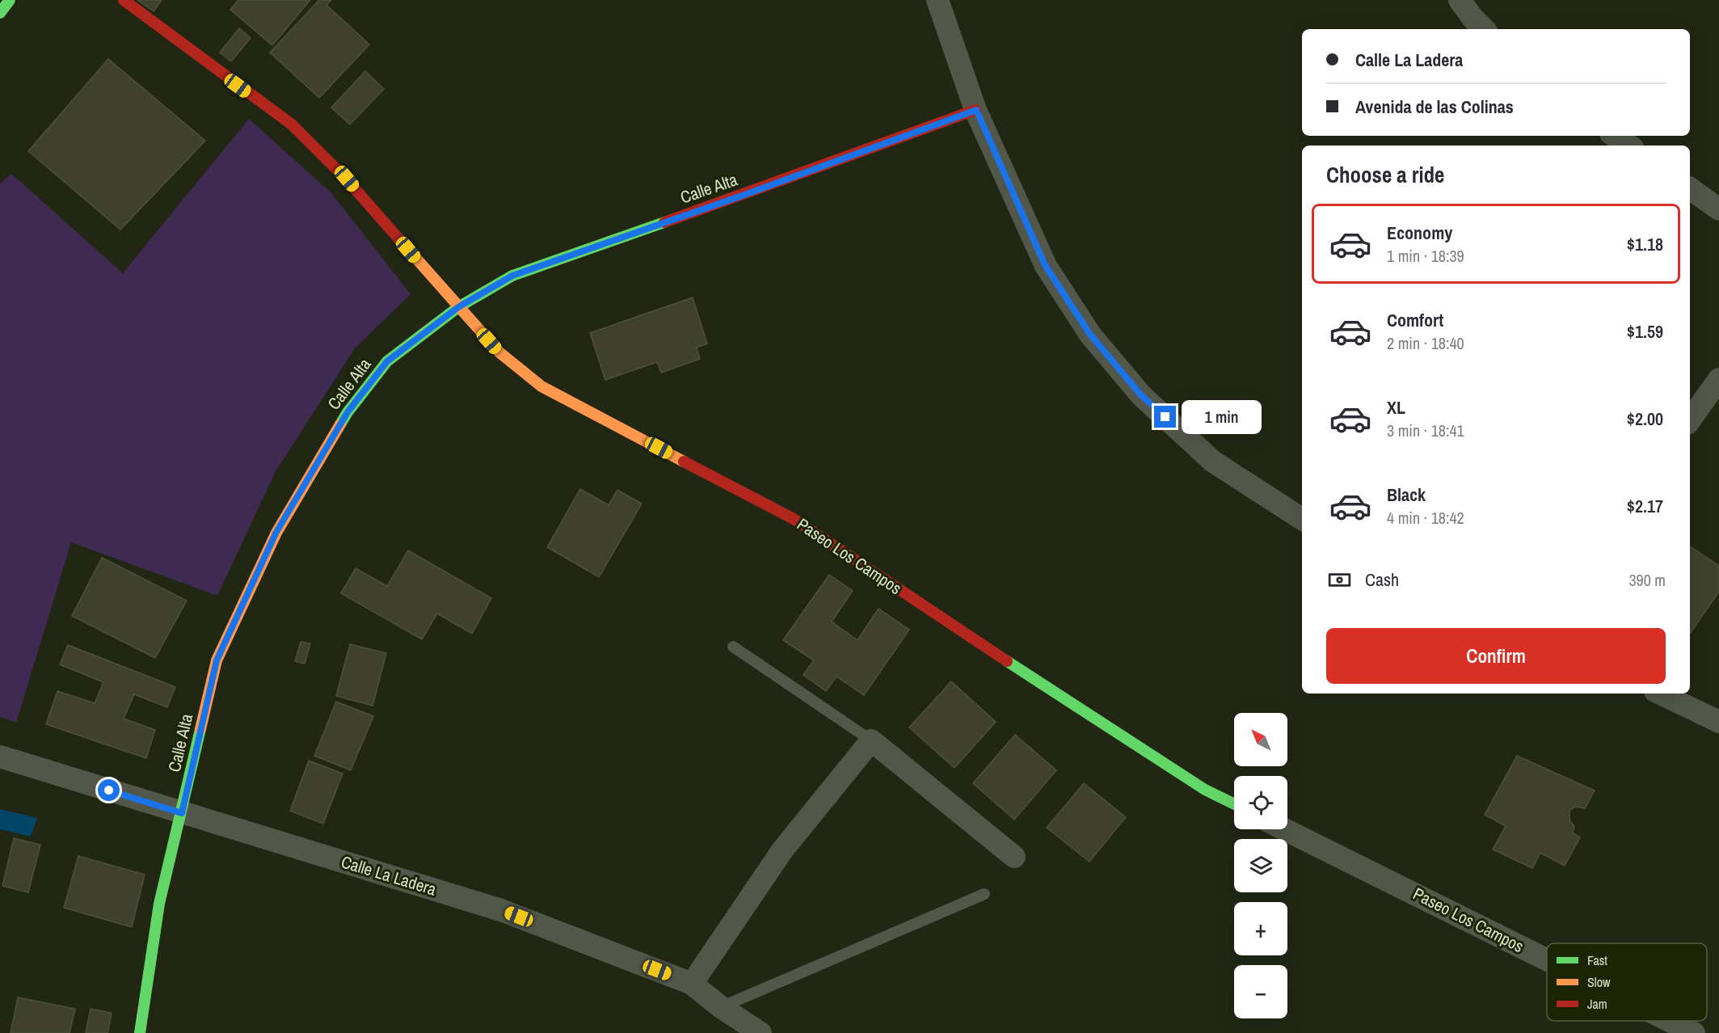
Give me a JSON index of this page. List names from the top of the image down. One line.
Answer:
{"streets":{"street":["Calle Alta","Paseo Los Campos","Calle La Ladera"]},"crossings":[["Calle Alta","Paseo Los Campos"],["Calle Alta","Calle La Ladera"]],"legend":["Fast","Slow","Jam"],"north":"top left","page":{"banner":["Calle La Ladera","Avenida de las Colinas"],"heading":"Choose a ride","list":[{"name":"Economy","note":"1 min · 18:39","value":"$1.18"},{"name":"Comfort","note":"2 min · 18:40","value":"$1.59"},{"name":"XL","note":"3 min · 18:41","value":"$2.00"},{"name":"Black","note":"4 min · 18:42","value":"$2.17"}],"bubble":"1 min","pay":["Cash","390 m"],"buttons":"Confirm","map_buttons":["+","−"]}}
